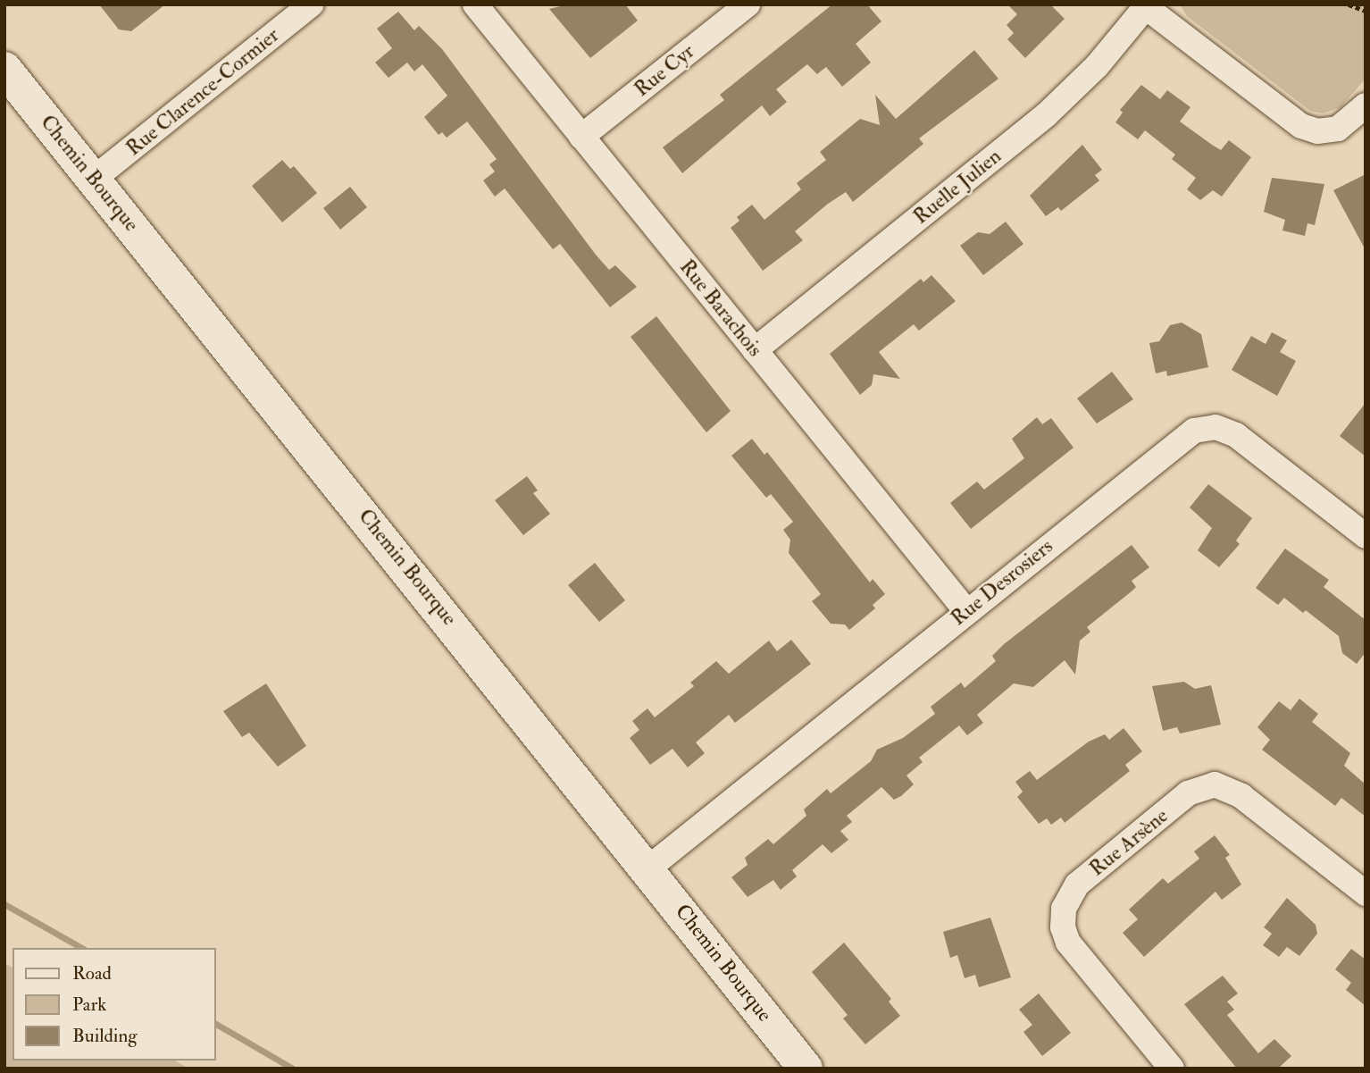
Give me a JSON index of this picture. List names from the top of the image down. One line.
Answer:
{"streets":{"street":["Rue Cyr","Rue Clarence-Cormier","Chemin Bourque","Ruelle Julien","Rue Barachois","Rue Desrosiers","Rue Arsène"]},"crossings":[["Rue Cyr","Rue Barachois"],["Rue Clarence-Cormier","Chemin Bourque"],["Chemin Bourque","Rue Desrosiers"],["Ruelle Julien","Rue Barachois"],["Rue Barachois","Rue Desrosiers"]],"legend":["Road","Park","Building"]}
